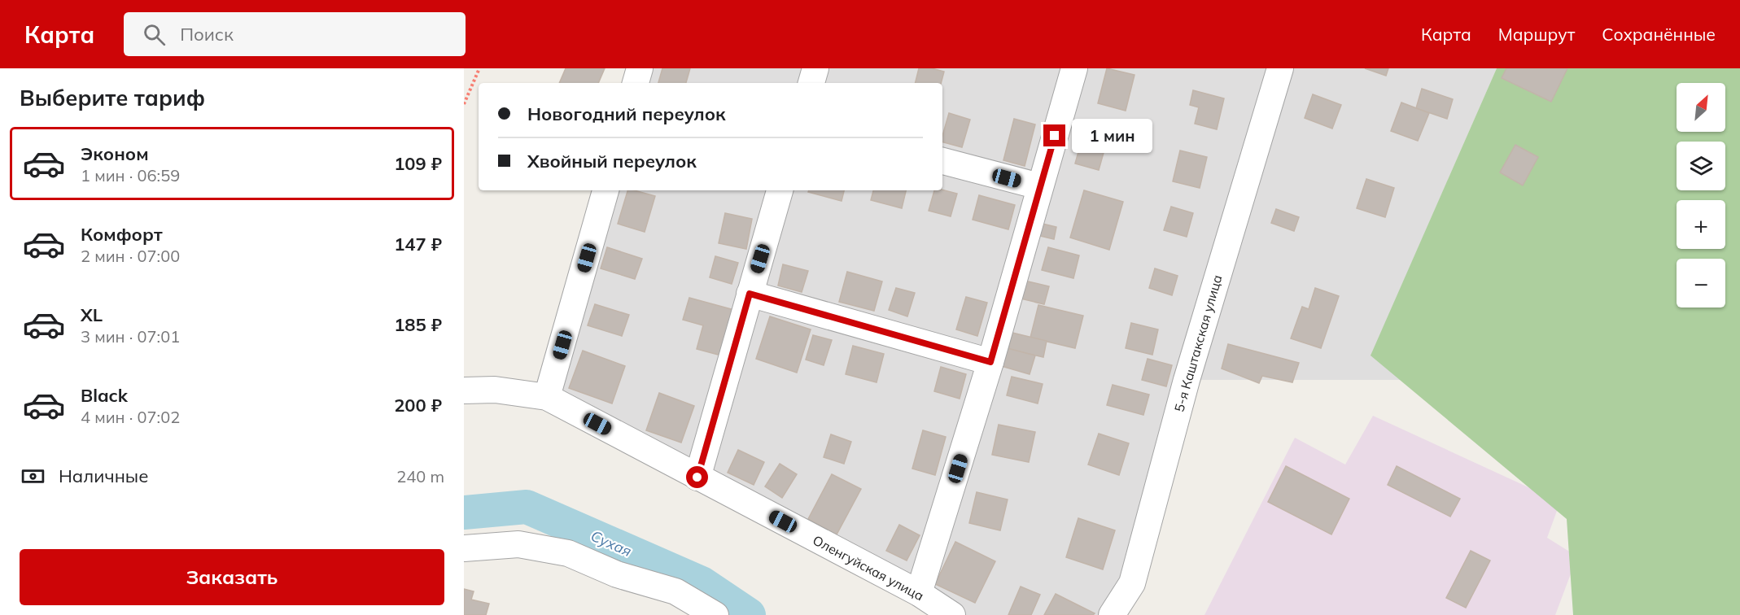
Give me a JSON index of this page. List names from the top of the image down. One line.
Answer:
{"streets":{"street":["5-я Каштакская улица","Оленгуйская улица"]},"water":["Сухая"],"north":"top right","page":{"header":"Карта","search":"Поиск","nav":["Карта","Маршрут","Сохранённые"],"heading":"Выберите тариф","map_buttons":["+","−"],"banner":["Новогодний переулок","Хвойный переулок"],"bubble":"1 мин","list":[{"name":"Эконом","note":"1 мин · 06:59","value":"109 ₽"},{"name":"Комфорт","note":"2 мин · 07:00","value":"147 ₽"},{"name":"XL","note":"3 мин · 07:01","value":"185 ₽"},{"name":"Black","note":"4 мин · 07:02","value":"200 ₽"}],"pay":["Наличные","240 m"],"buttons":"Заказать"}}
